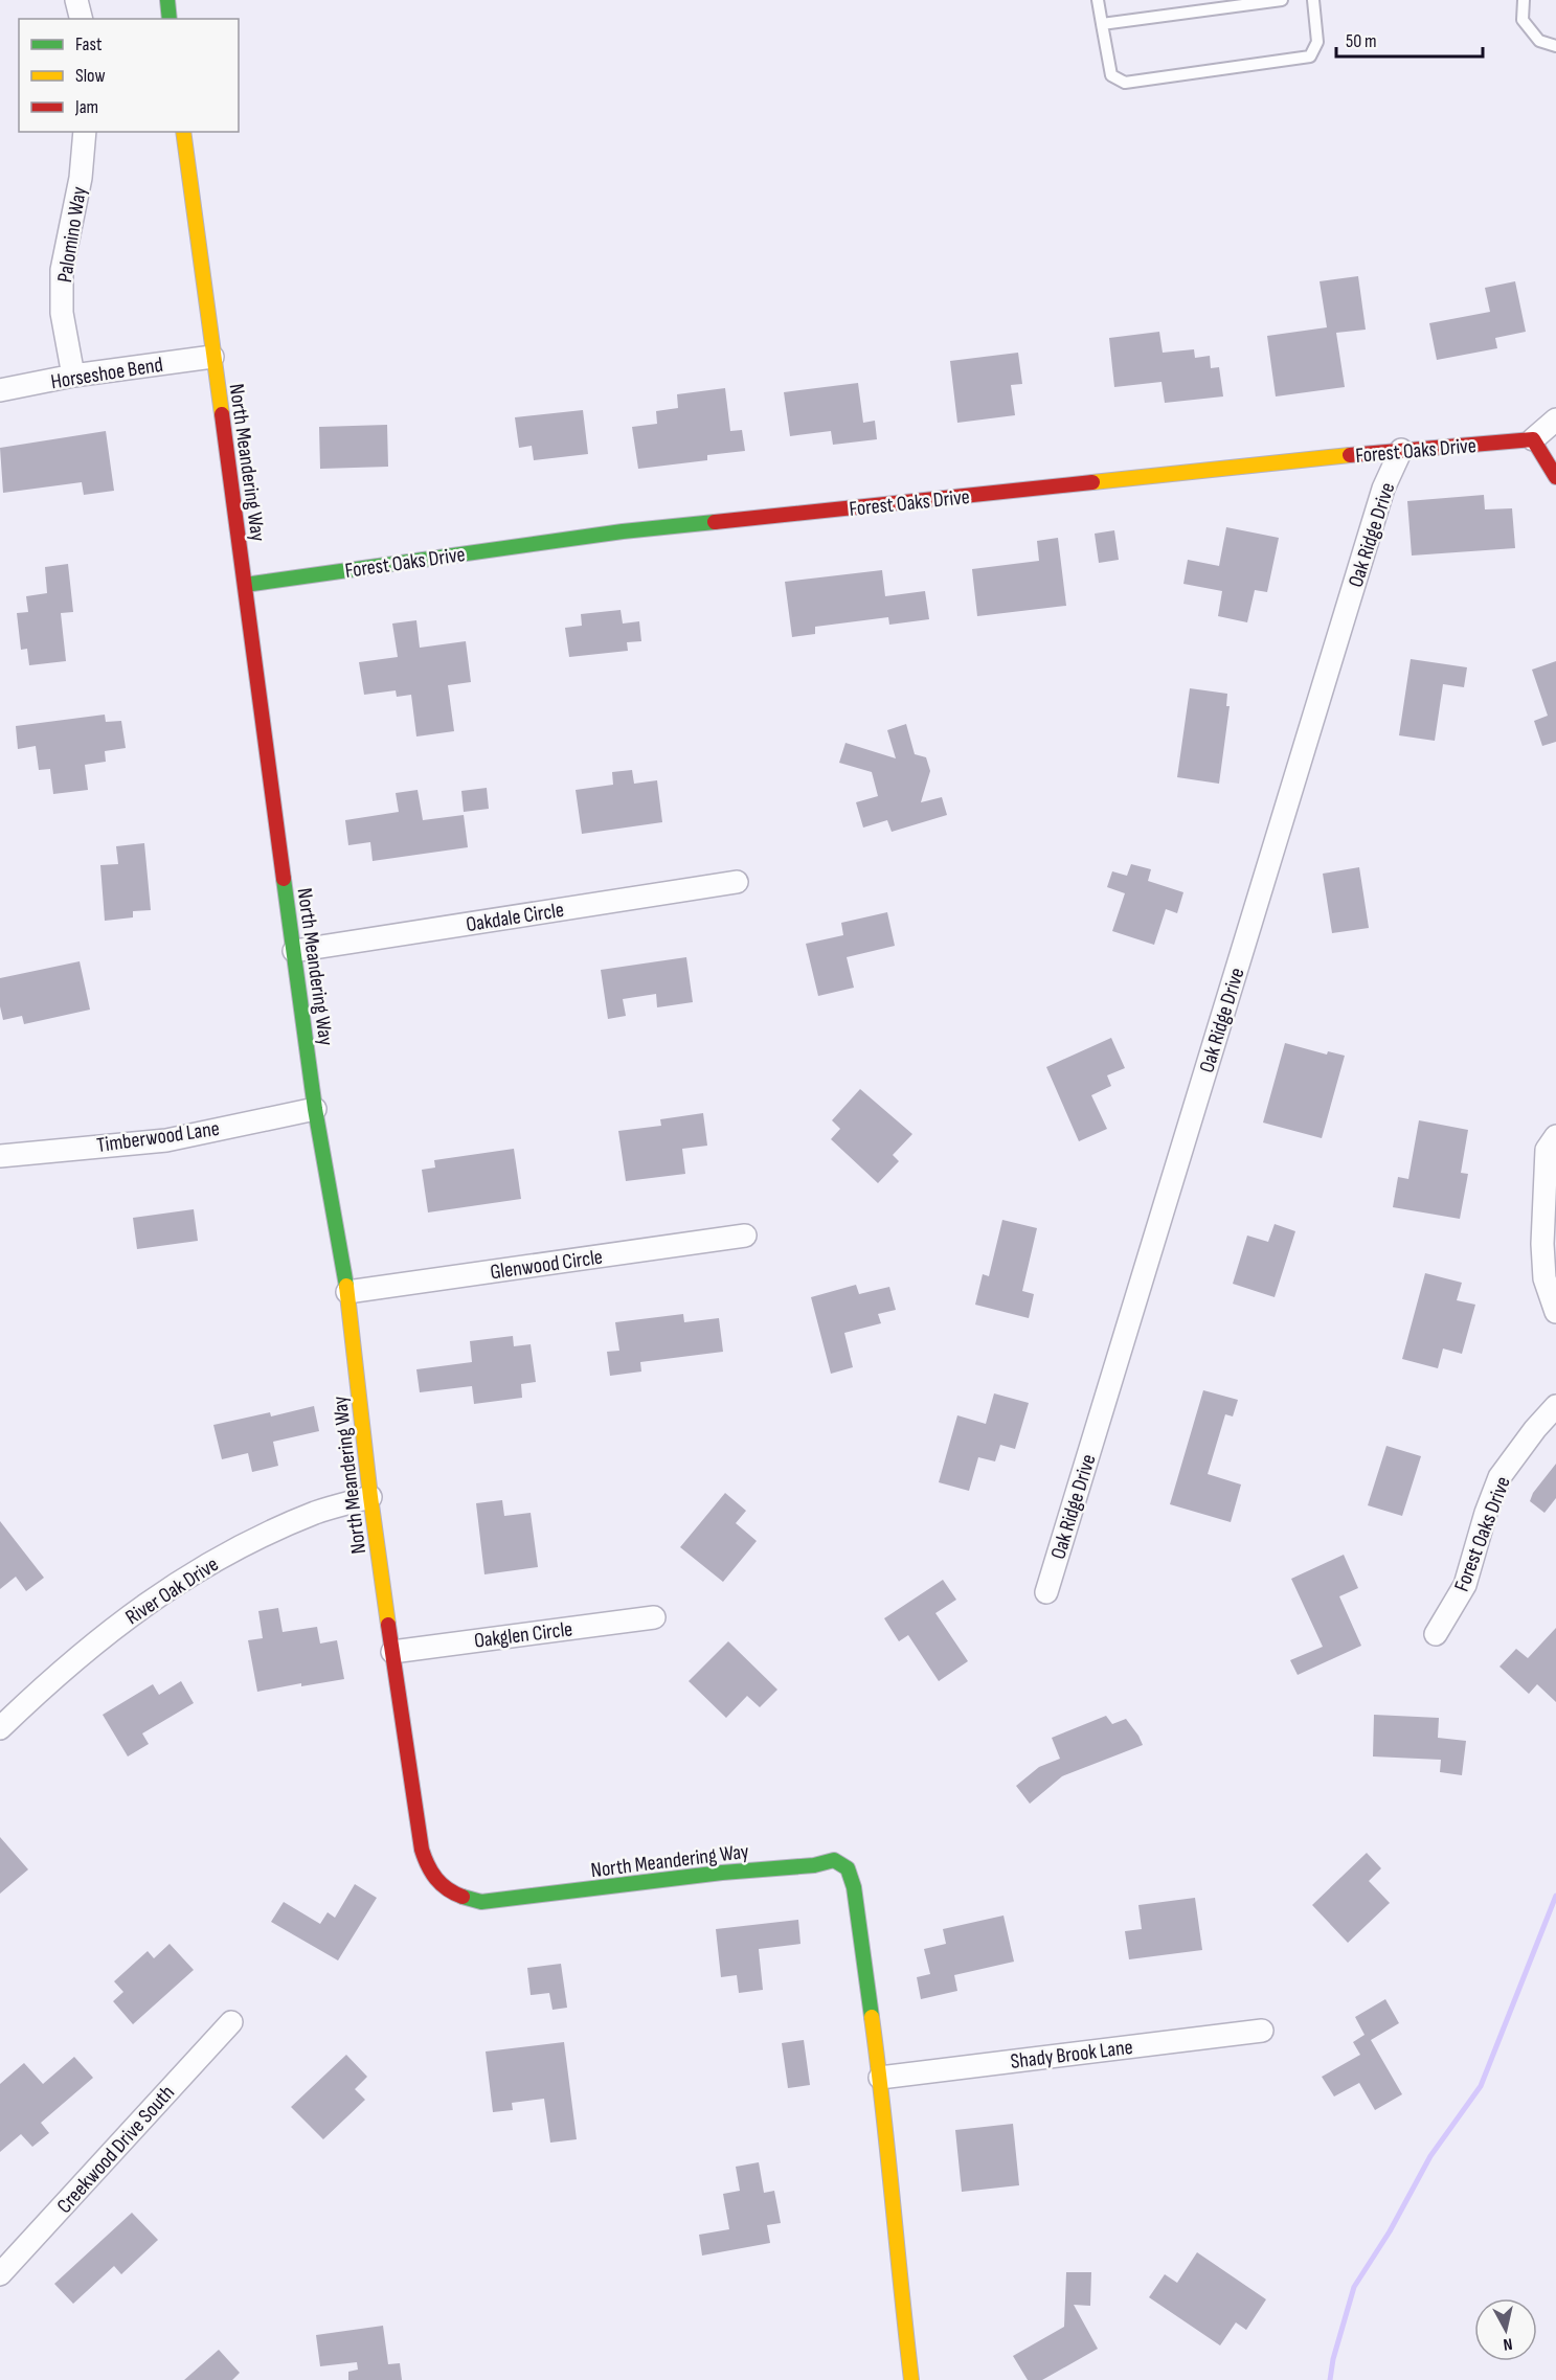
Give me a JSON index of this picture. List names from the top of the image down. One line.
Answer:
{"streets":{"street":["Palomino Way","Horseshoe Bend","Forest Oaks Drive","North Meandering Way","Oak Ridge Drive","Oakdale Circle","Timberwood Lane","Glenwood Circle","River Oak Drive","Oakglen Circle","Shady Brook Lane","Creekwood Drive South"]},"crossings":[["Palomino Way","Horseshoe Bend"],["Horseshoe Bend","North Meandering Way"],["Forest Oaks Drive","North Meandering Way"],["Forest Oaks Drive","Oak Ridge Drive"],["North Meandering Way","Oakdale Circle"],["North Meandering Way","Timberwood Lane"],["North Meandering Way","Glenwood Circle"],["North Meandering Way","River Oak Drive"],["North Meandering Way","Oakglen Circle"],["North Meandering Way","Shady Brook Lane"]],"legend":["Fast","Slow","Jam"],"scale_bar":"50 m","north":"bottom"}
